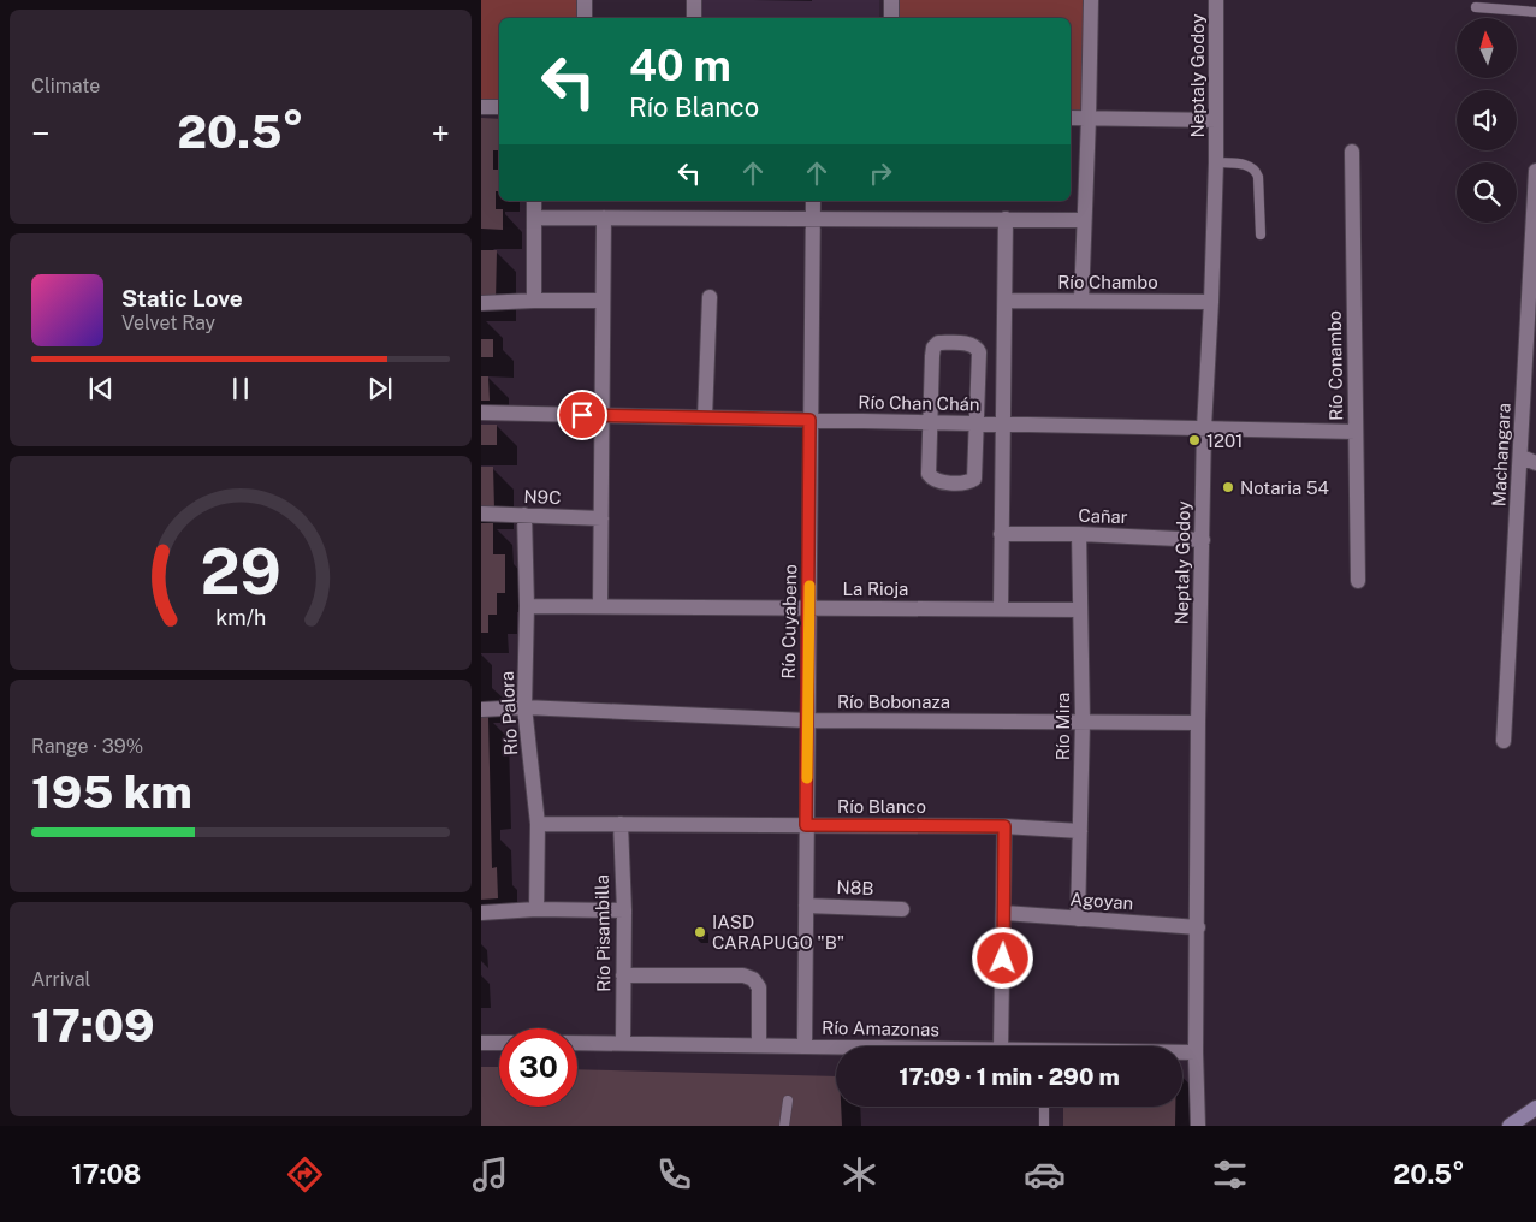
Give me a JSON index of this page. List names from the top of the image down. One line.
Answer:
{"streets":{"street":["Neptaly Godoy","Río Chambo","Río Conambo","Río Chan Chán","Machangara","N9C","Cañar","La Rioja","Río Cuyabeno","Río Bobonaza","Río Palora","Río Mira","Río Blanco","N8B","Agoyan","Río Pisambilla","Río Amazonas"]},"crossings":[["Neptaly Godoy","Río Chambo"],["Neptaly Godoy","Río Chan Chán"],["Neptaly Godoy","Cañar"],["Neptaly Godoy","Río Bobonaza"],["Neptaly Godoy","Agoyan"],["Neptaly Godoy","Río Amazonas"],["Río Conambo","Río Chan Chán"],["Río Chan Chán","Río Cuyabeno"],["N9C","Río Palora"],["Cañar","Río Mira"],["La Rioja","Río Cuyabeno"],["La Rioja","Río Palora"],["La Rioja","Río Mira"],["Río Cuyabeno","Río Bobonaza"],["Río Cuyabeno","Río Blanco"],["Río Cuyabeno","N8B"],["Río Cuyabeno","Río Amazonas"],["Río Bobonaza","Río Palora"],["Río Bobonaza","Río Mira"],["Río Palora","Río Blanco"],["Río Mira","Río Blanco"],["Río Mira","Agoyan"],["Río Blanco","Río Pisambilla"],["Río Pisambilla","Río Amazonas"]],"places":["1201","Notaria 54","IASD CARAPUGO \"B\""],"north":"top","page":{"tile":["Climate",["Range · 39%","195 km"],["Arrival","17:09"]],"turn":["40 m","Río Blanco"],"heat":["−","20.5°","+"],"song":["Static Love","Velvet Ray"],"limit":"30","trip":"17:09 · 1 min · 290 m","tabs":["17:08","20.5°"],"gauge":["29","km/h"]}}
